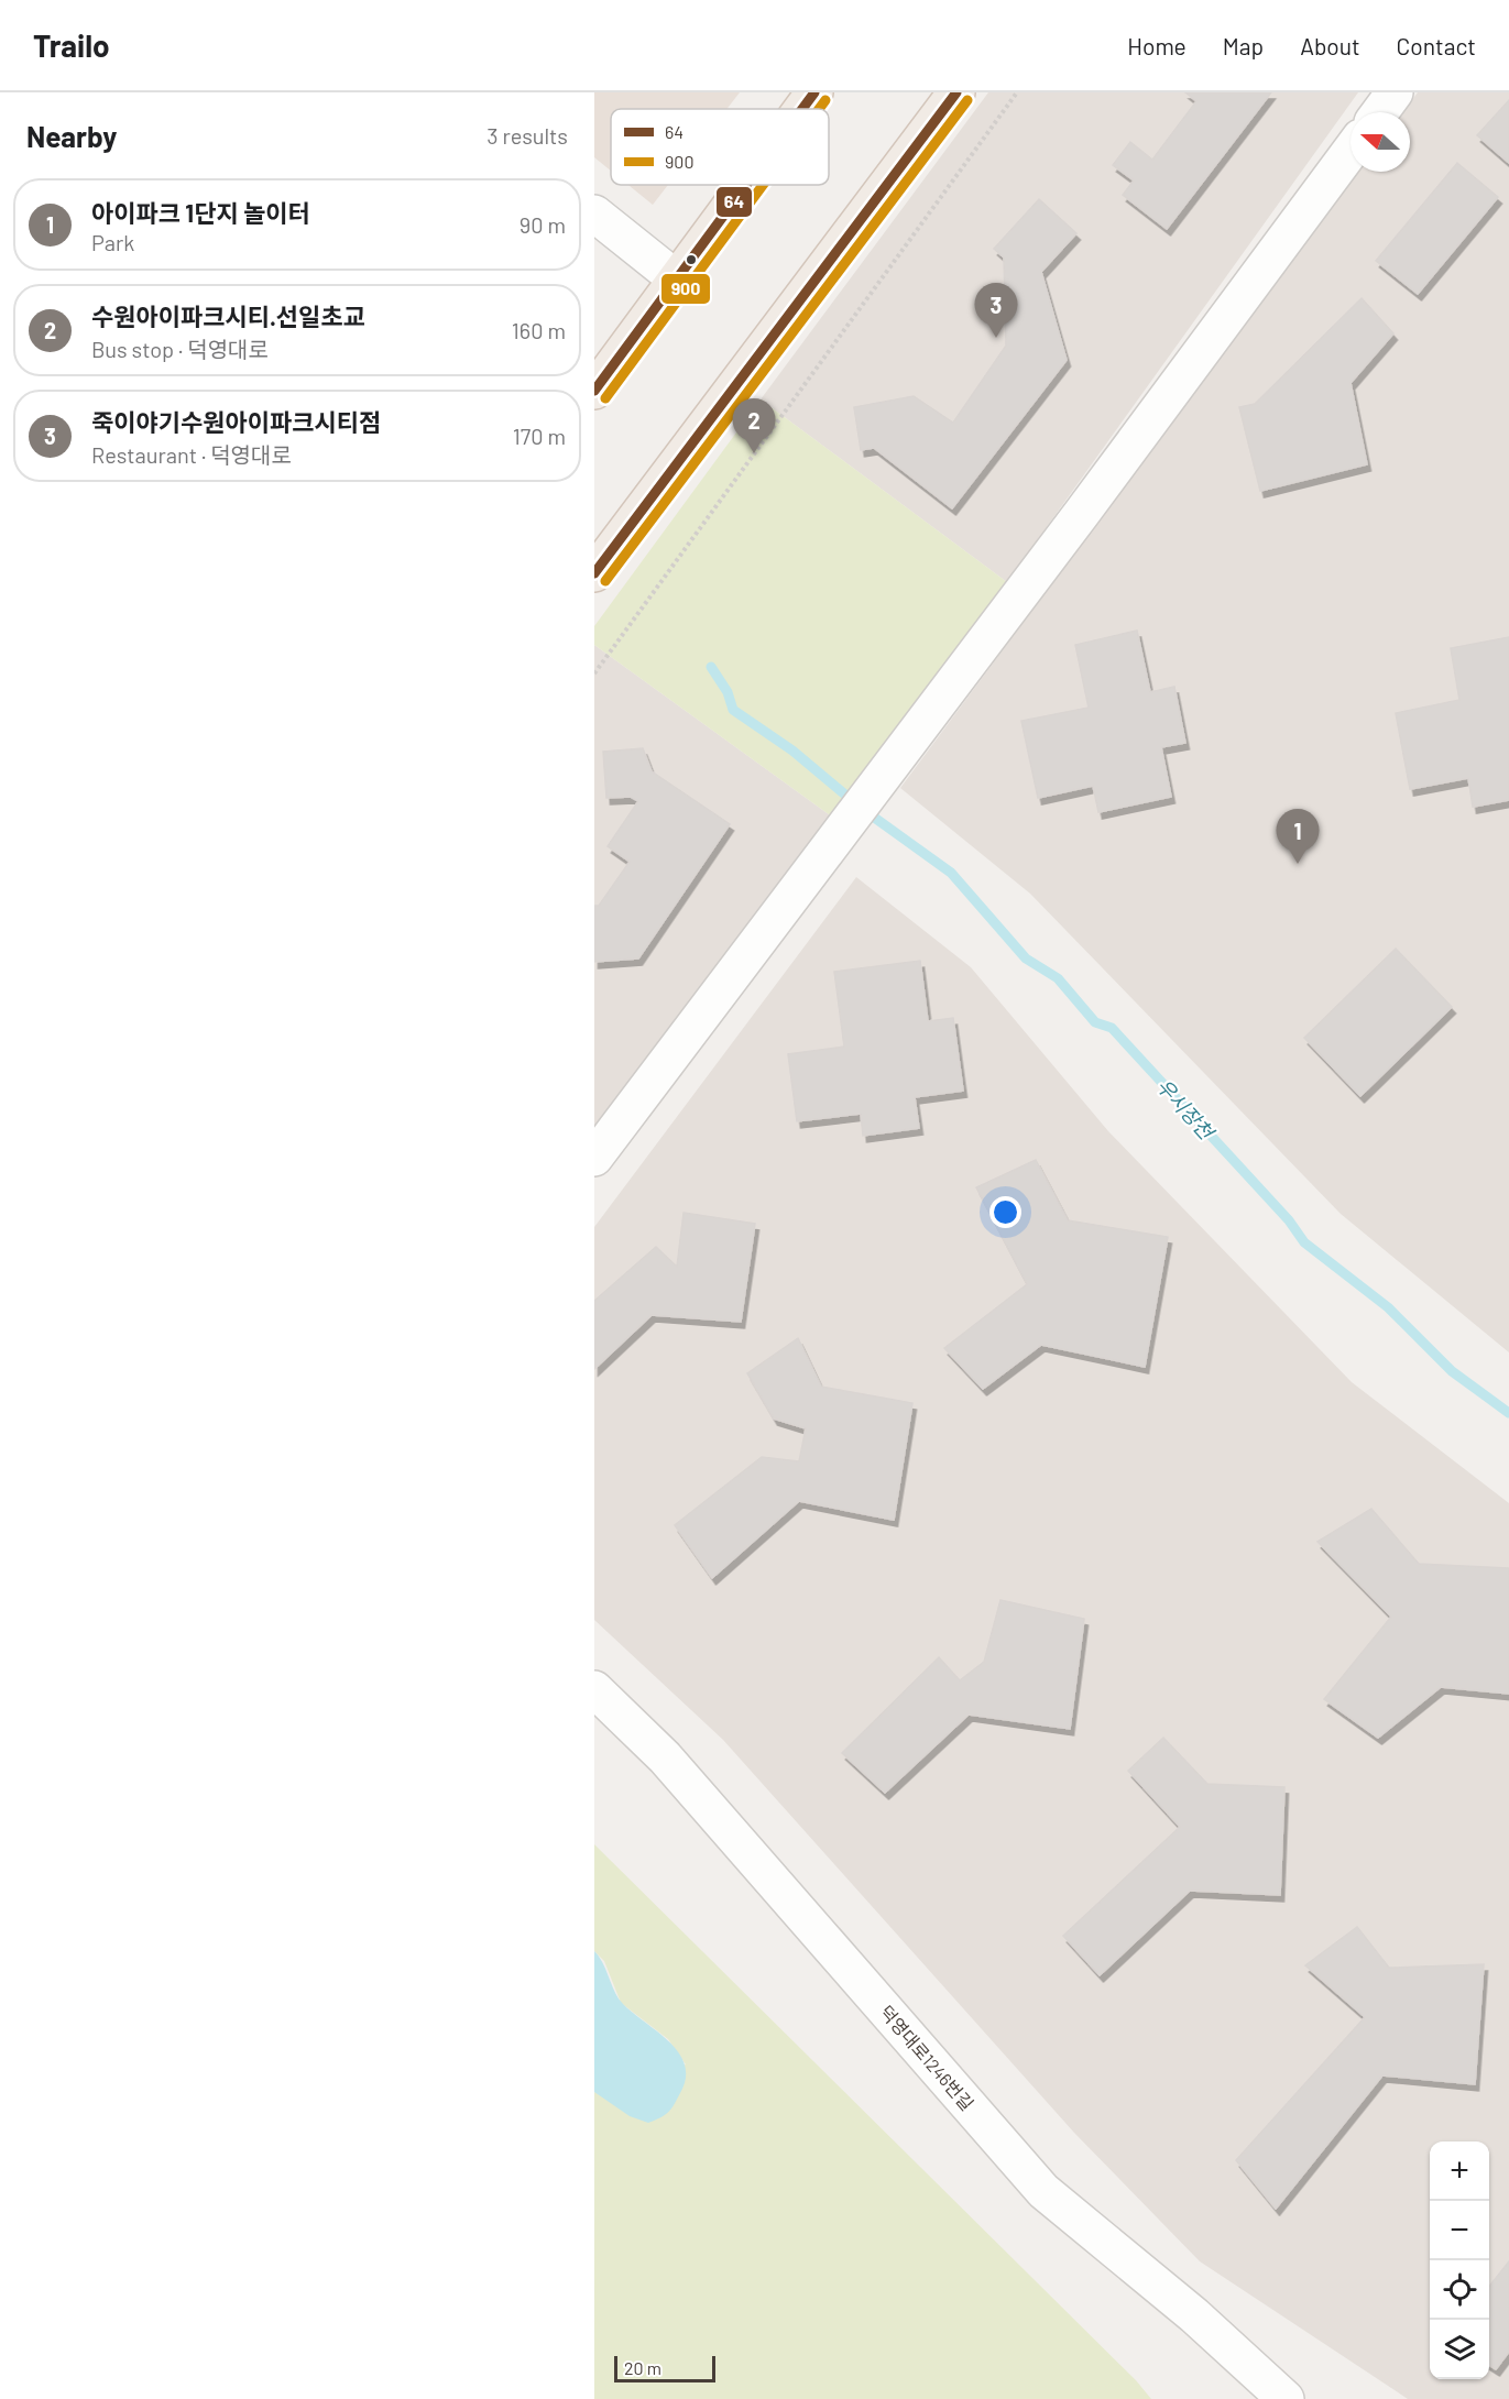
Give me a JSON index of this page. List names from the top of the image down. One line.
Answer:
{"streets":{"street":["덕영대로1246번길"]},"water":["우시장천"],"lines":["transit line 64","transit line 900"],"legend":["64","900"],"scale_bar":"20 m","north":"left","page":{"header":"Trailo","nav":["Home","Map","About","Contact"],"heading":["Nearby","3 results"],"list":[{"mark":"1","name":"아이파크 1단지 놀이터","note":"Park","value":"90 m"},{"mark":"2","name":"수원아이파크시티.선일초교","note":"Bus stop · 덕영대로","value":"160 m"},{"mark":"3","name":"죽이야기수원아이파크시티점","note":"Restaurant · 덕영대로","value":"170 m"}],"pins":["3","2","1"],"map_buttons":["+","−"],"scale":"20 m"}}
